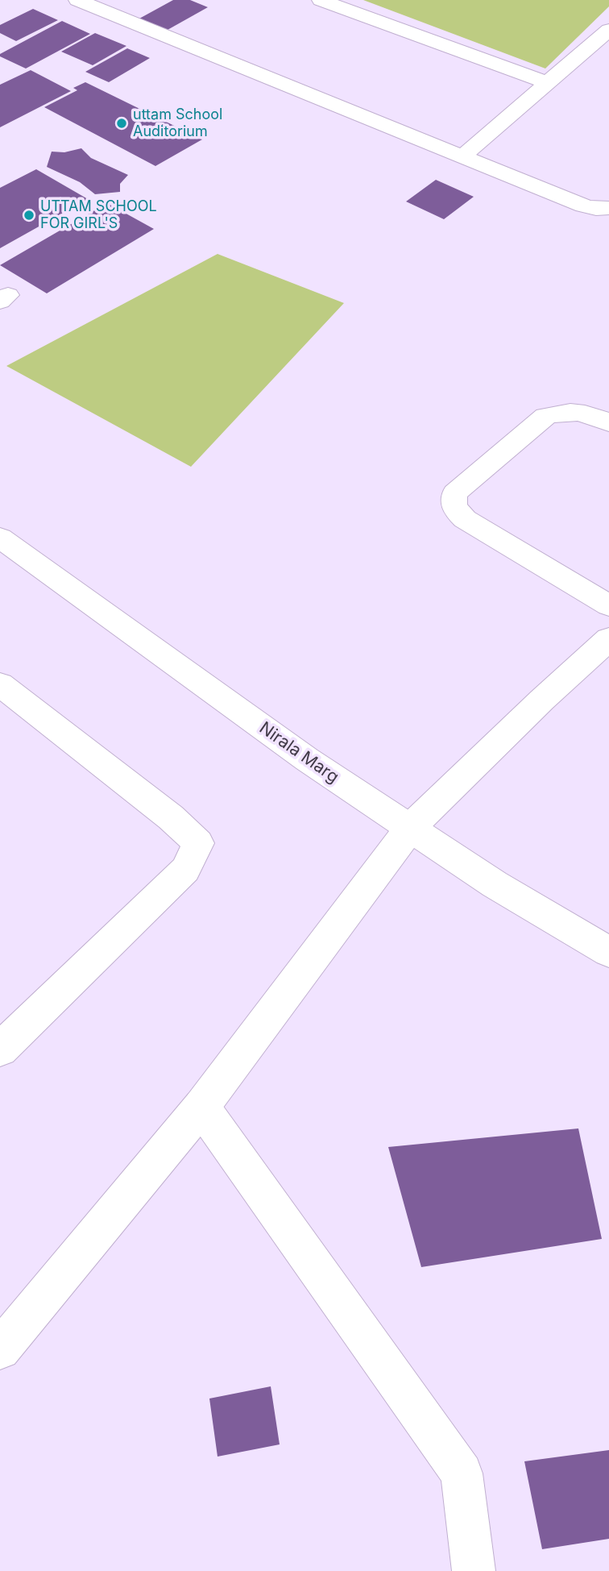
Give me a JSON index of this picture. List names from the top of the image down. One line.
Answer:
{"streets":{"street":["Nirala Marg"]},"places":["uttam School Auditorium","UTTAM SCHOOL FOR GIRL'S"]}
